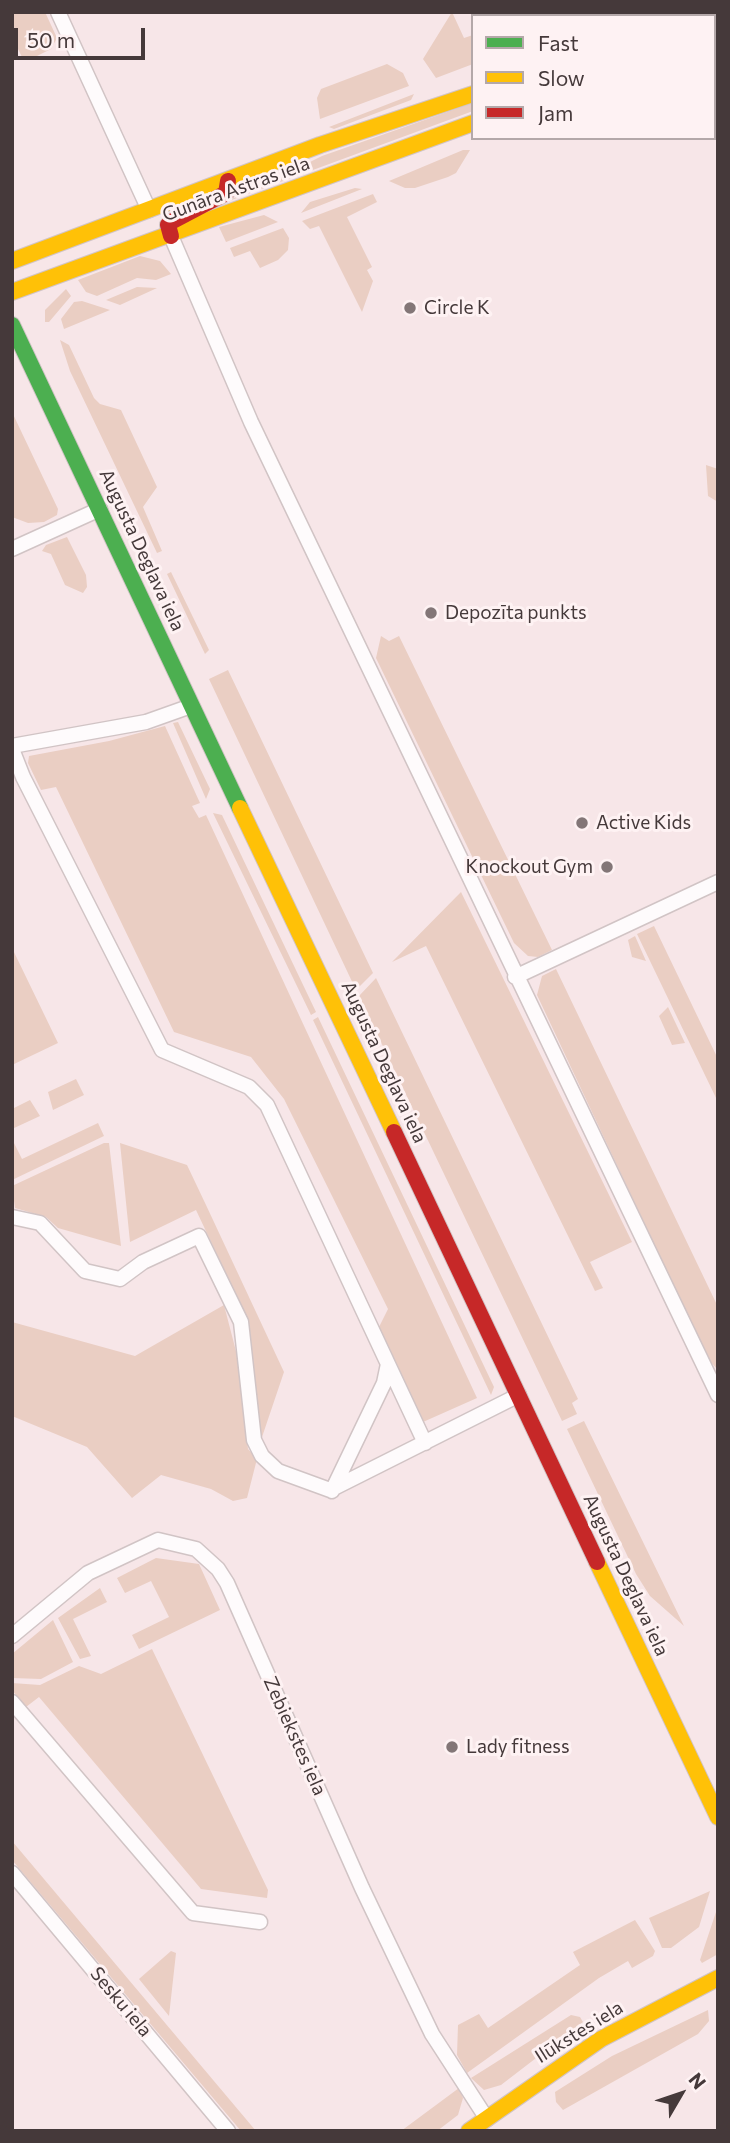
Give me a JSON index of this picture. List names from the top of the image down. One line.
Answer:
{"streets":{"main road":["Gunāra Astras iela","Augusta Deglava iela","Ilūkstes iela"],"street":["Zebiekstes iela","Sesku iela"]},"crossings":[["Zebiekstes iela","Ilūkstes iela"]],"places":["Circle K","Depozīta punkts","Active Kids","Knockout Gym","Lady fitness"],"legend":["Fast","Slow","Jam"],"scale_bar":"50 m","north":"top right"}
